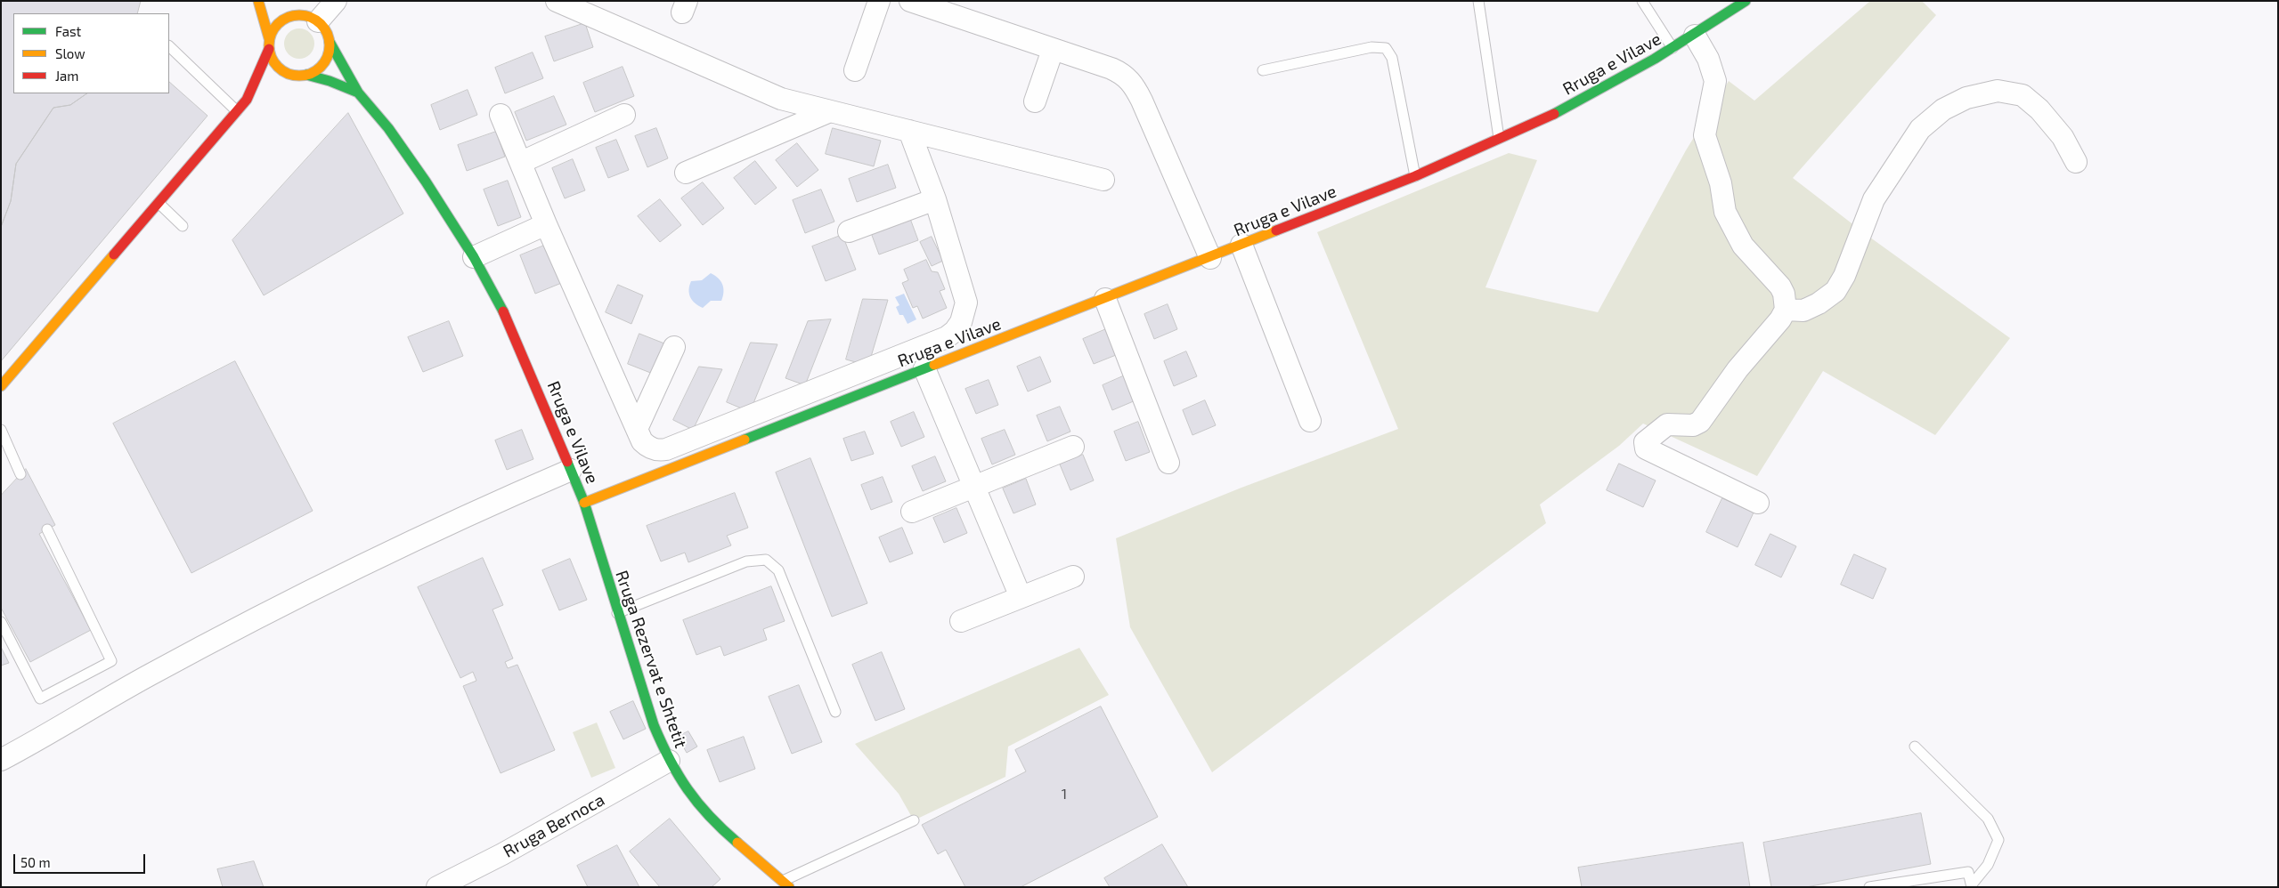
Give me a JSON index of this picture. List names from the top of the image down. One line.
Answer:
{"streets":{"street":["Rruga e Vilave","Rruga Rezervat e Shtetit","Rruga Bernoca"]},"crossings":[["Rruga e Vilave","Rruga Rezervat e Shtetit"],["Rruga Rezervat e Shtetit","Rruga Bernoca"]],"house_numbers":["1"],"legend":["Fast","Slow","Jam"],"scale_bar":"50 m"}
